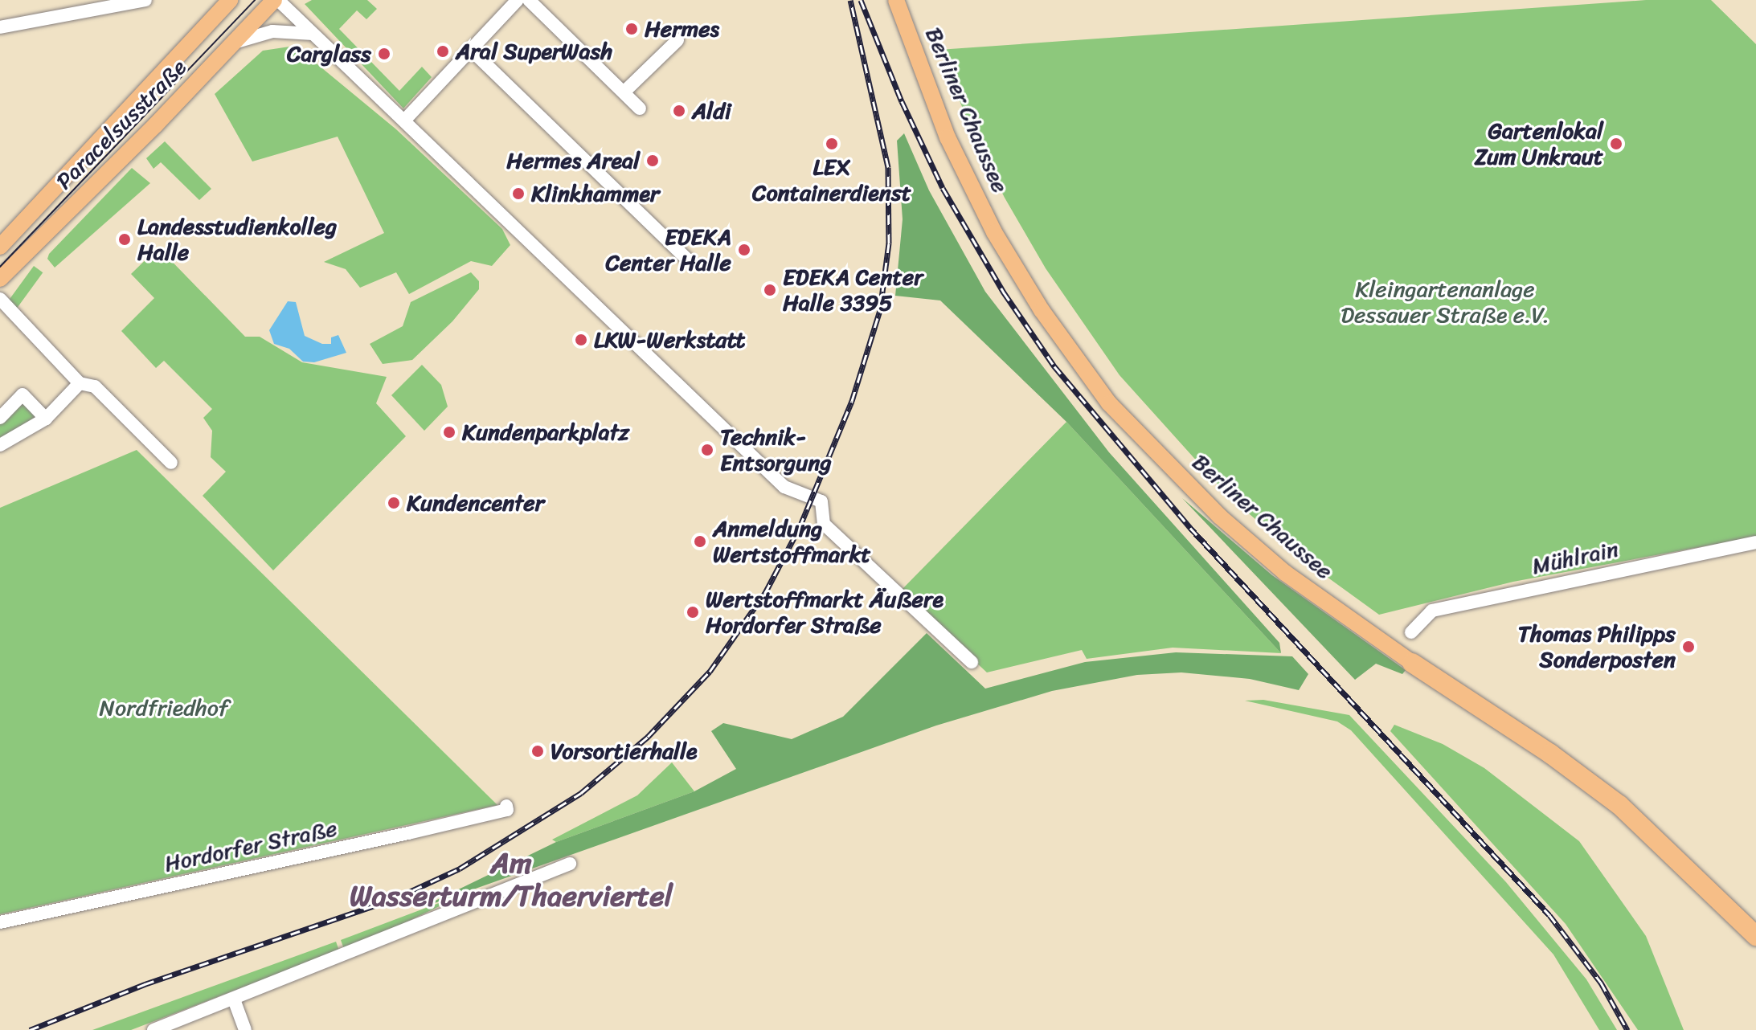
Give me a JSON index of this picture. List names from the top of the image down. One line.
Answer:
{"streets":{"highway":["Berliner Chaussee"],"main road":["Paracelsusstraße"],"street":["Mühlrain","Hordorfer Straße"]},"districts":["Am Wasserturm/Thaerviertel"],"parks":["Kleingartenanlage Dessauer Straße e.V.","Nordfriedhof"],"places":["Hermes","Aral SuperWash","Carglass","Aldi","LEX Containerdienst","Gartenlokal Zum Unkraut","Hermes Areal","Klinkhammer","Landesstudienkolleg Halle","EDEKA Center Halle","EDEKA Center Halle 3395","LKW-Werkstatt","Kundenparkplatz","Technik- Entsorgung","Kundencenter","Anmeldung Wertstoffmarkt","Wertstoffmarkt Äußere Hordorfer Straße","Thomas Philipps Sonderposten","Vorsortierhalle"]}
